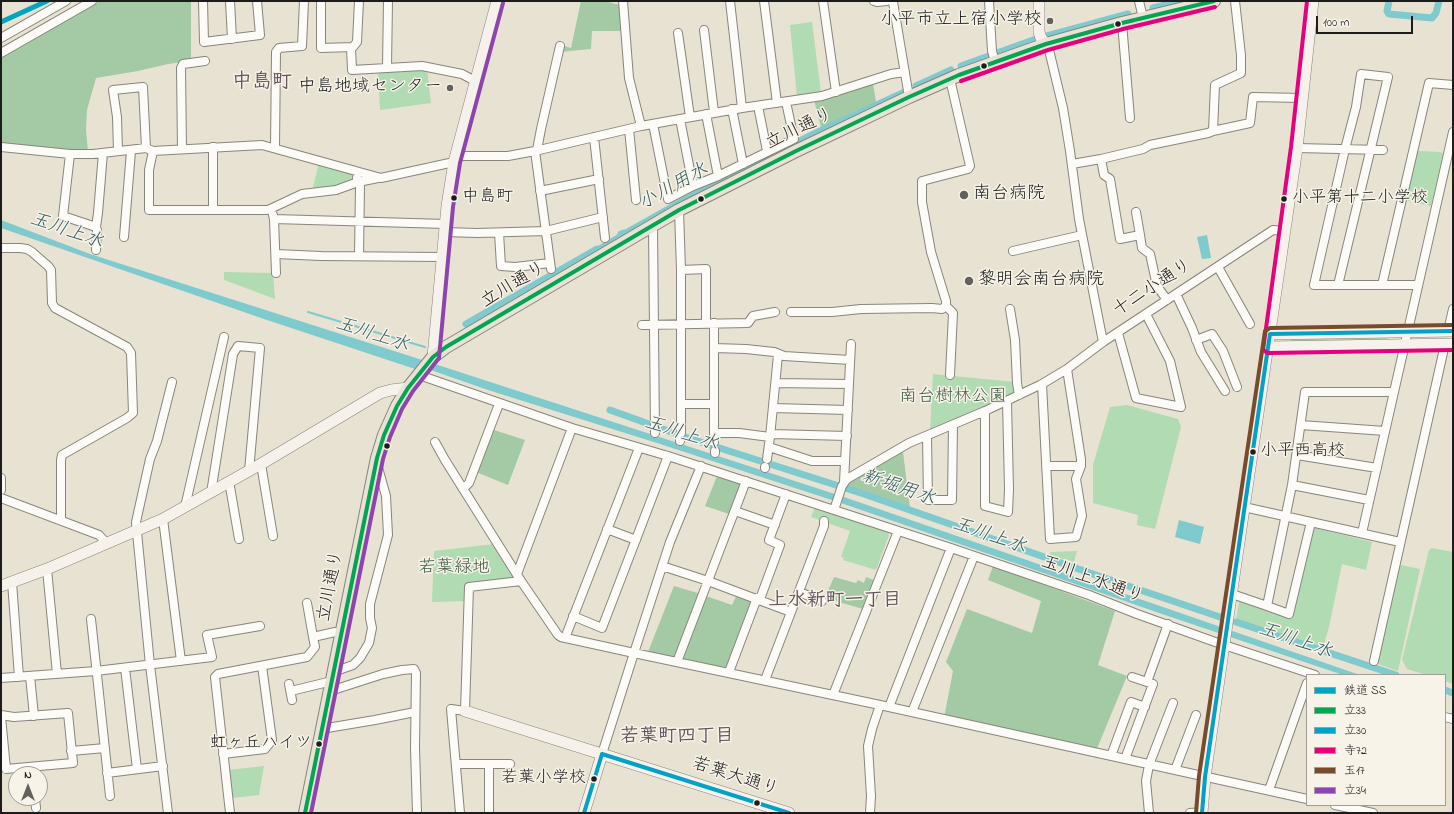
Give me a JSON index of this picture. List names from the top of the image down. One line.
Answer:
{"streets":{"main road":["立川通り"],"street":["十二小通り","玉川上水通り","若葉大通り"]},"crossings":[["立川通り","玉川上水通り"]],"districts":["中島町","上水新町一丁目","若葉町四丁目"],"water":["小川用水","玉川上水","新堀用水"],"parks":["南台樹林公園","若葉緑地"],"places":["小平市立上宿小学校","中島地域センター","南台病院","中島町","小平第十二小学校","黎明会南台病院","小平西高校","虹ヶ丘ハイツ","若葉小学校"],"lines":["rail line SS","transit line 立33","transit line 寺72","transit line 立34","transit line 玉17","transit line 立30"],"legend":["鉄道 SS","立33","立30","寺72","玉17","立34"],"scale_bar":"100 m","north":"top"}
